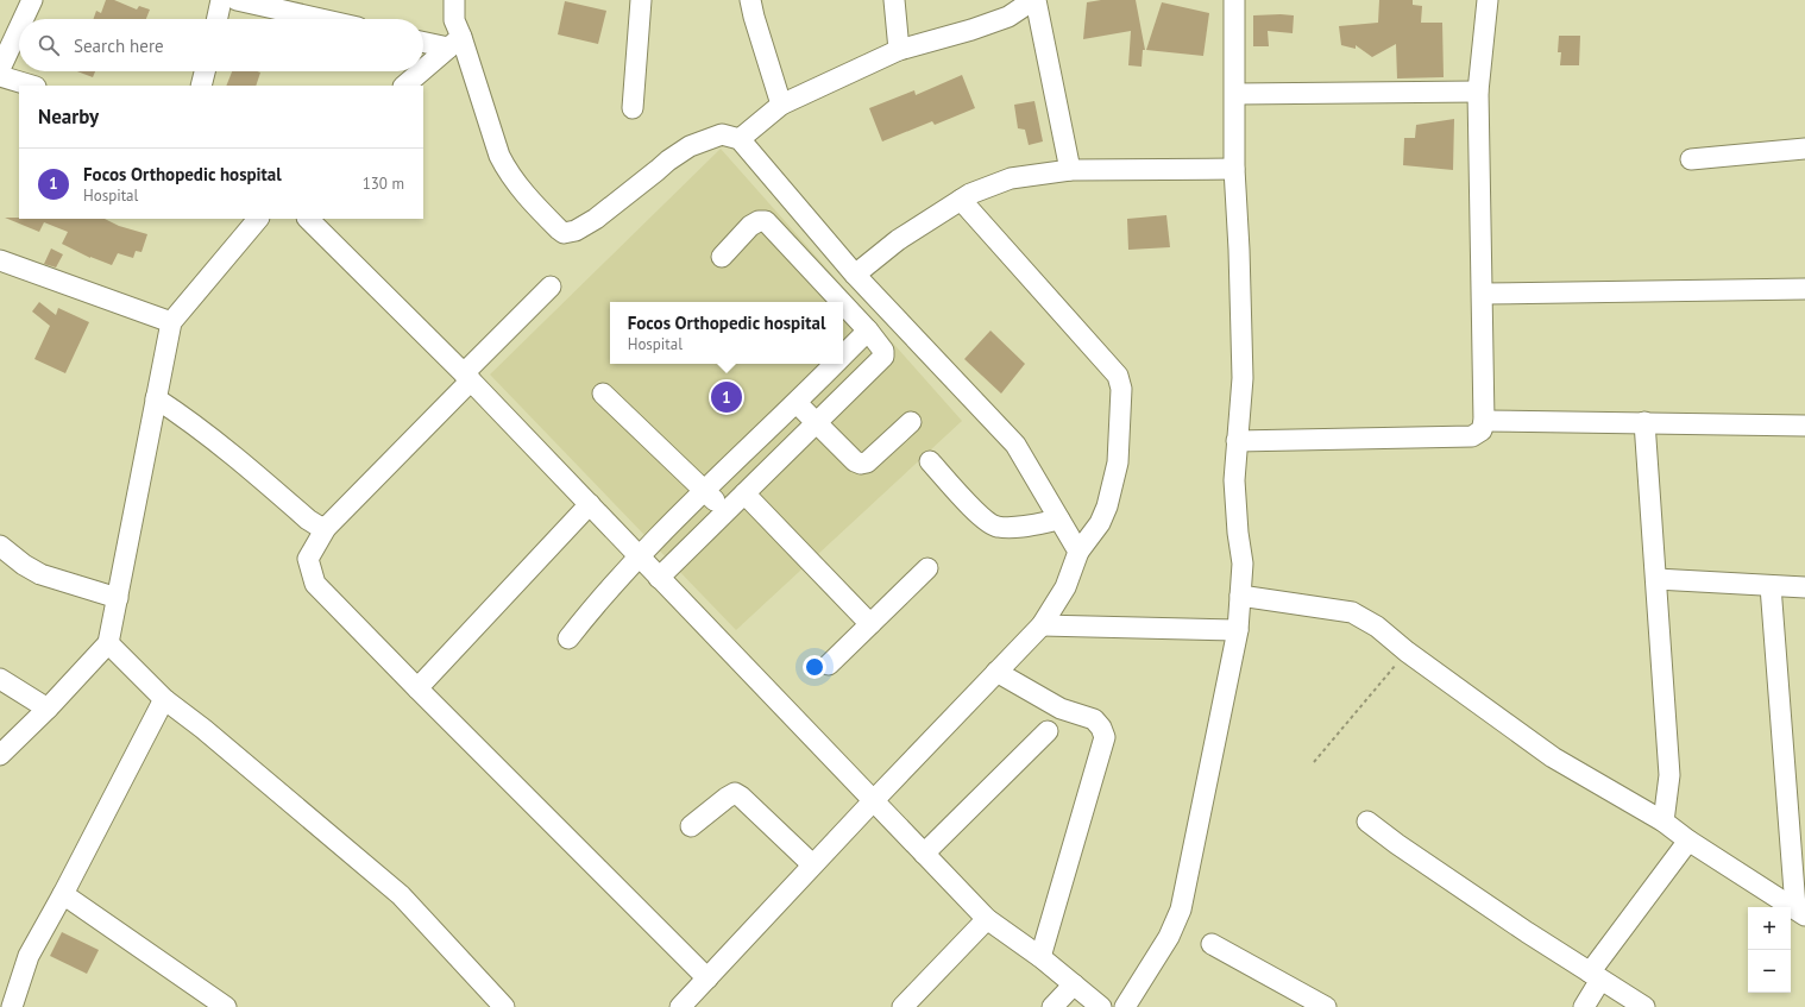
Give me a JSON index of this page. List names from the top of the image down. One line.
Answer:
{"page":{"search":"Search here","heading":"Nearby","list":[{"mark":"1","name":"Focos Orthopedic hospital","note":"Hospital","value":"130 m"}],"popup":["Focos Orthopedic hospital","Hospital"],"pins":"1","map_buttons":["+","−"]}}
